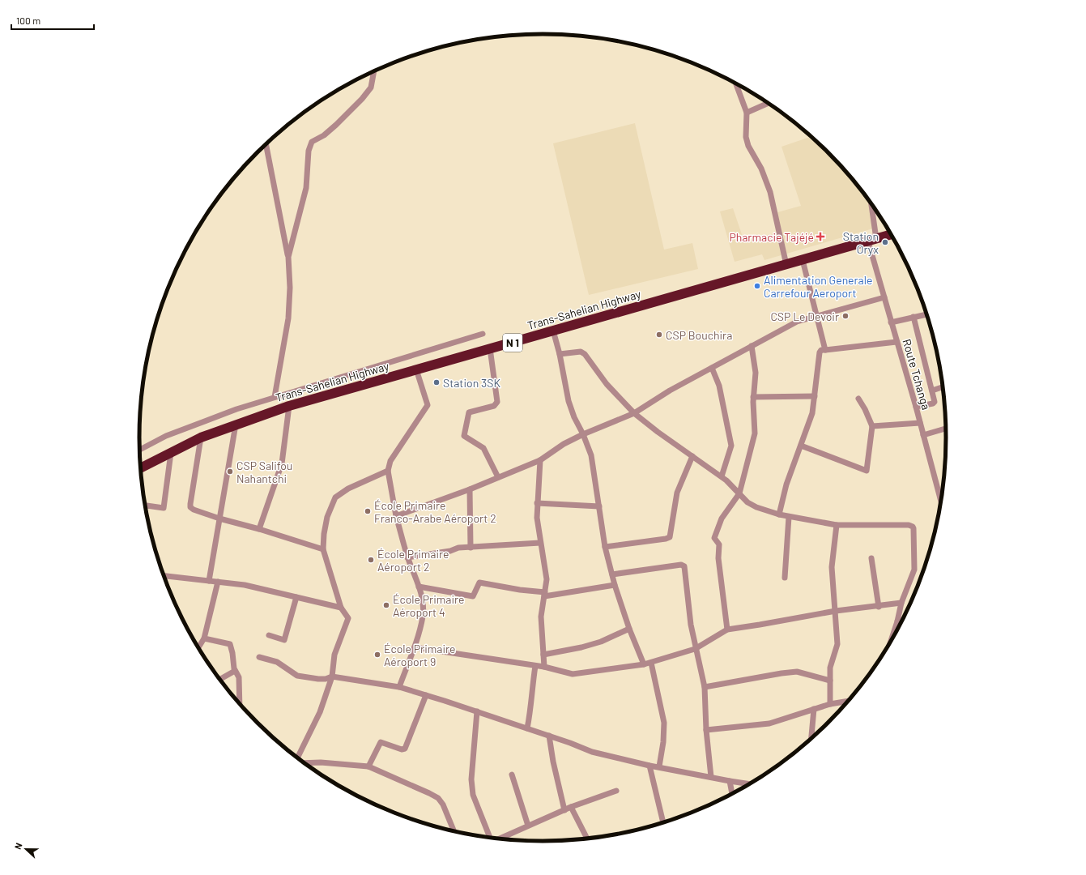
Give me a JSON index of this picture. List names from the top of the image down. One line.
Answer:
{"streets":{"highway":["Trans-Sahelian Highway","N 1"],"street":["Route Tchanga"]},"crossings":[["Trans-Sahelian Highway","Route Tchanga"]],"places":{"health":["Pharmacie Tajéjé"],"other":["Station Oryx","Alimentation Generale Carrefour Aeroport","CSP Le Devoir","CSP Bouchira","Station 3SK","CSP Salifou Nahantchi","École Primaire Franco-Arabe Aéroport 2","École Primaire Aéroport 2","École Primaire Aéroport 4","École Primaire Aéroport 9"]},"scale_bar":"100 m","north":"left"}
